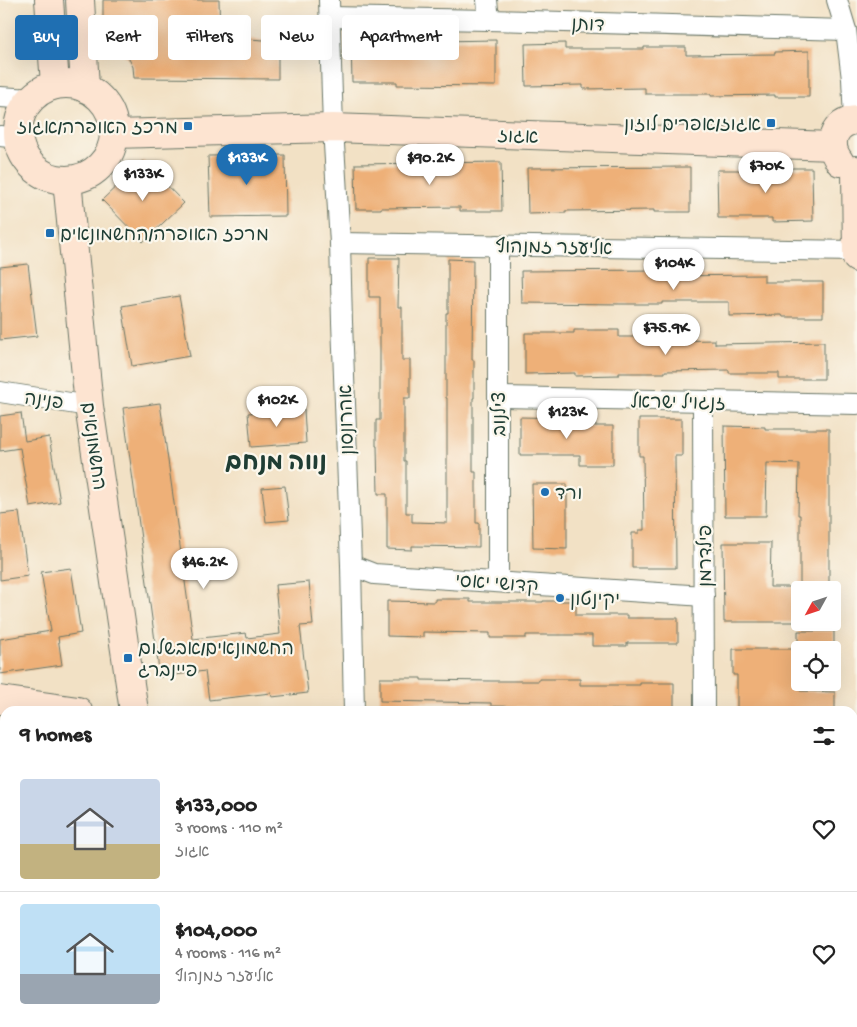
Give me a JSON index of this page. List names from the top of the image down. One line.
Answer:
{"streets":{"street":["דותן","אגוז","אליעזר זמנהוף","פנינה","זנגויל ישראל","צ'לנוב","אהרונסון","החשמונאים","פילדרמן","קדושי יאסי"]},"crossings":[["דותן","אהרונסון"],["אגוז","אהרונסון"],["אגוז","החשמונאים"],["אליעזר זמנהוף","צ'לנוב"],["אליעזר זמנהוף","אהרונסון"],["פנינה","החשמונאים"],["זנגויל ישראל","צ'לנוב"],["זנגויל ישראל","פילדרמן"],["צ'לנוב","קדושי יאסי"],["אהרונסון","קדושי יאסי"],["פילדרמן","קדושי יאסי"]],"districts":["נווה מנחם"],"places":{"transit":["אגוז/אפרים לוזון","מרכז האופרה/אגוז","מרכז האופרה/החשמונאים","החשמונאים/אבשלום פיינברג"],"other":["ורד","יקינטון"]},"north":"bottom left","page":{"chip":["Buy","Rent","Filters","New","Apartment"],"price":["$133K","$90.2K","$70K","$133K","$104K","$75.9K","$102K","$123K","$46.2K"],"heading":"9 homes","list":[{"name":"$133,000","note":"3 rooms · 110 m² · אגוז"},{"name":"$104,000","note":"4 rooms · 116 m² · אליעזר זמנהוף"}]}}
